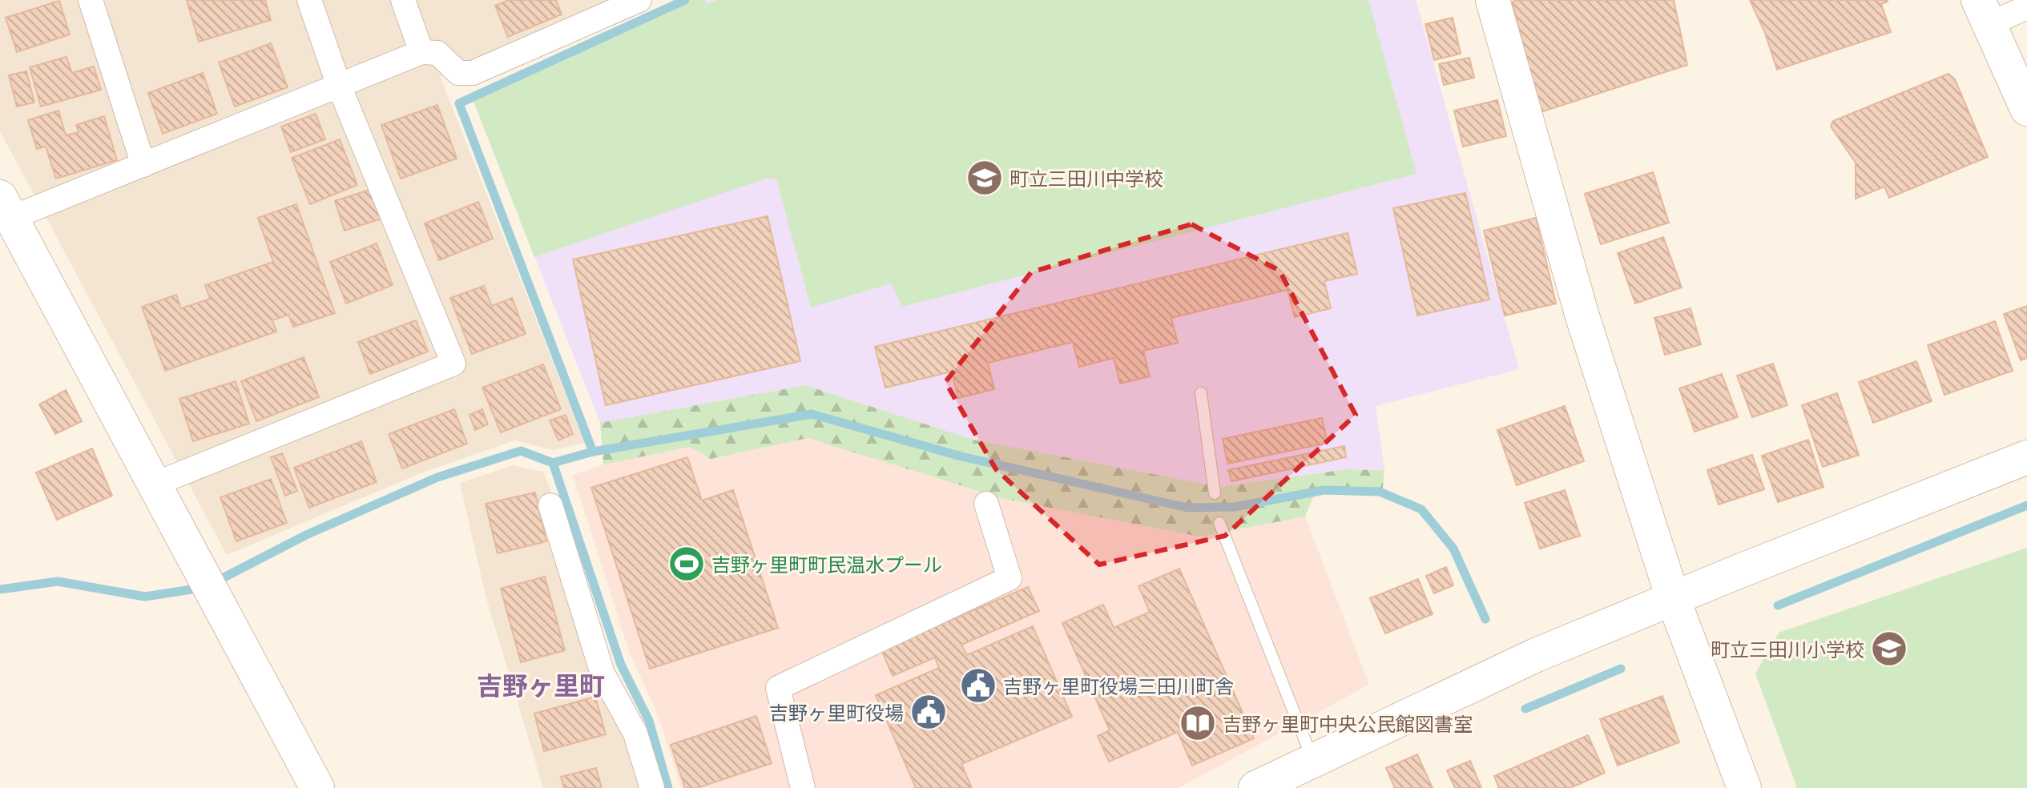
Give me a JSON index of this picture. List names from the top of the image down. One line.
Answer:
{"districts":["吉野ヶ里町"],"places":{"school or university":["町立三田川中学校","町立三田川小学校"],"sports":["吉野ヶ里町町民温水プール"],"public building":["吉野ヶ里町役場三田川町舎","吉野ヶ里町役場"],"library":["吉野ヶ里町中央公民館図書室"]}}
